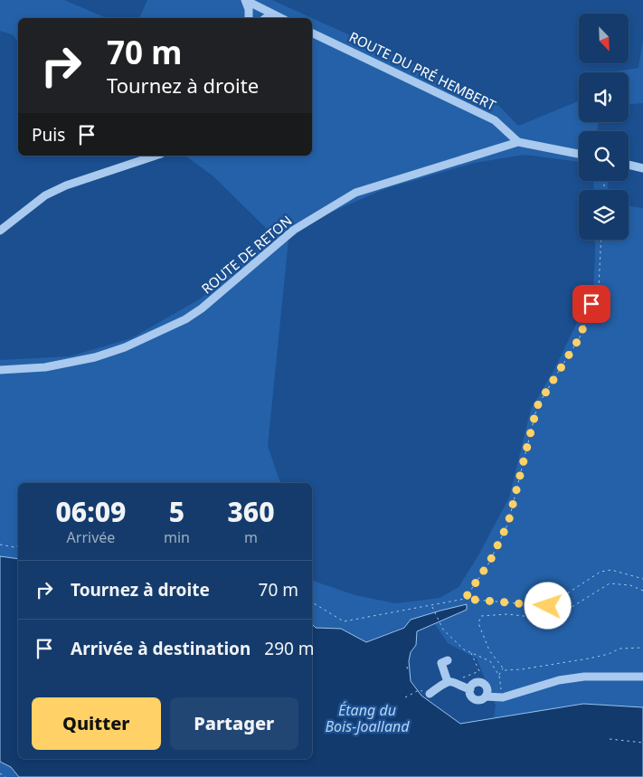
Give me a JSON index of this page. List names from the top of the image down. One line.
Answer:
{"streets":{"street":["ROUTE DU PRÉ HEMBERT","ROUTE DE RETON"]},"crossings":[["ROUTE DU PRÉ HEMBERT","ROUTE DE RETON"]],"water":["Étang du Bois-Joalland"],"north":"bottom right","page":{"turn":["70 m","Tournez à droite"],"then":"Puis","eta":["06:09","Arrivée","5","min","360","m"],"list":[{"name":"Tournez à droite","value":"70 m"},{"name":"Arrivée à destination","value":"290 m"}],"buttons":["Quitter","Partager"]}}
